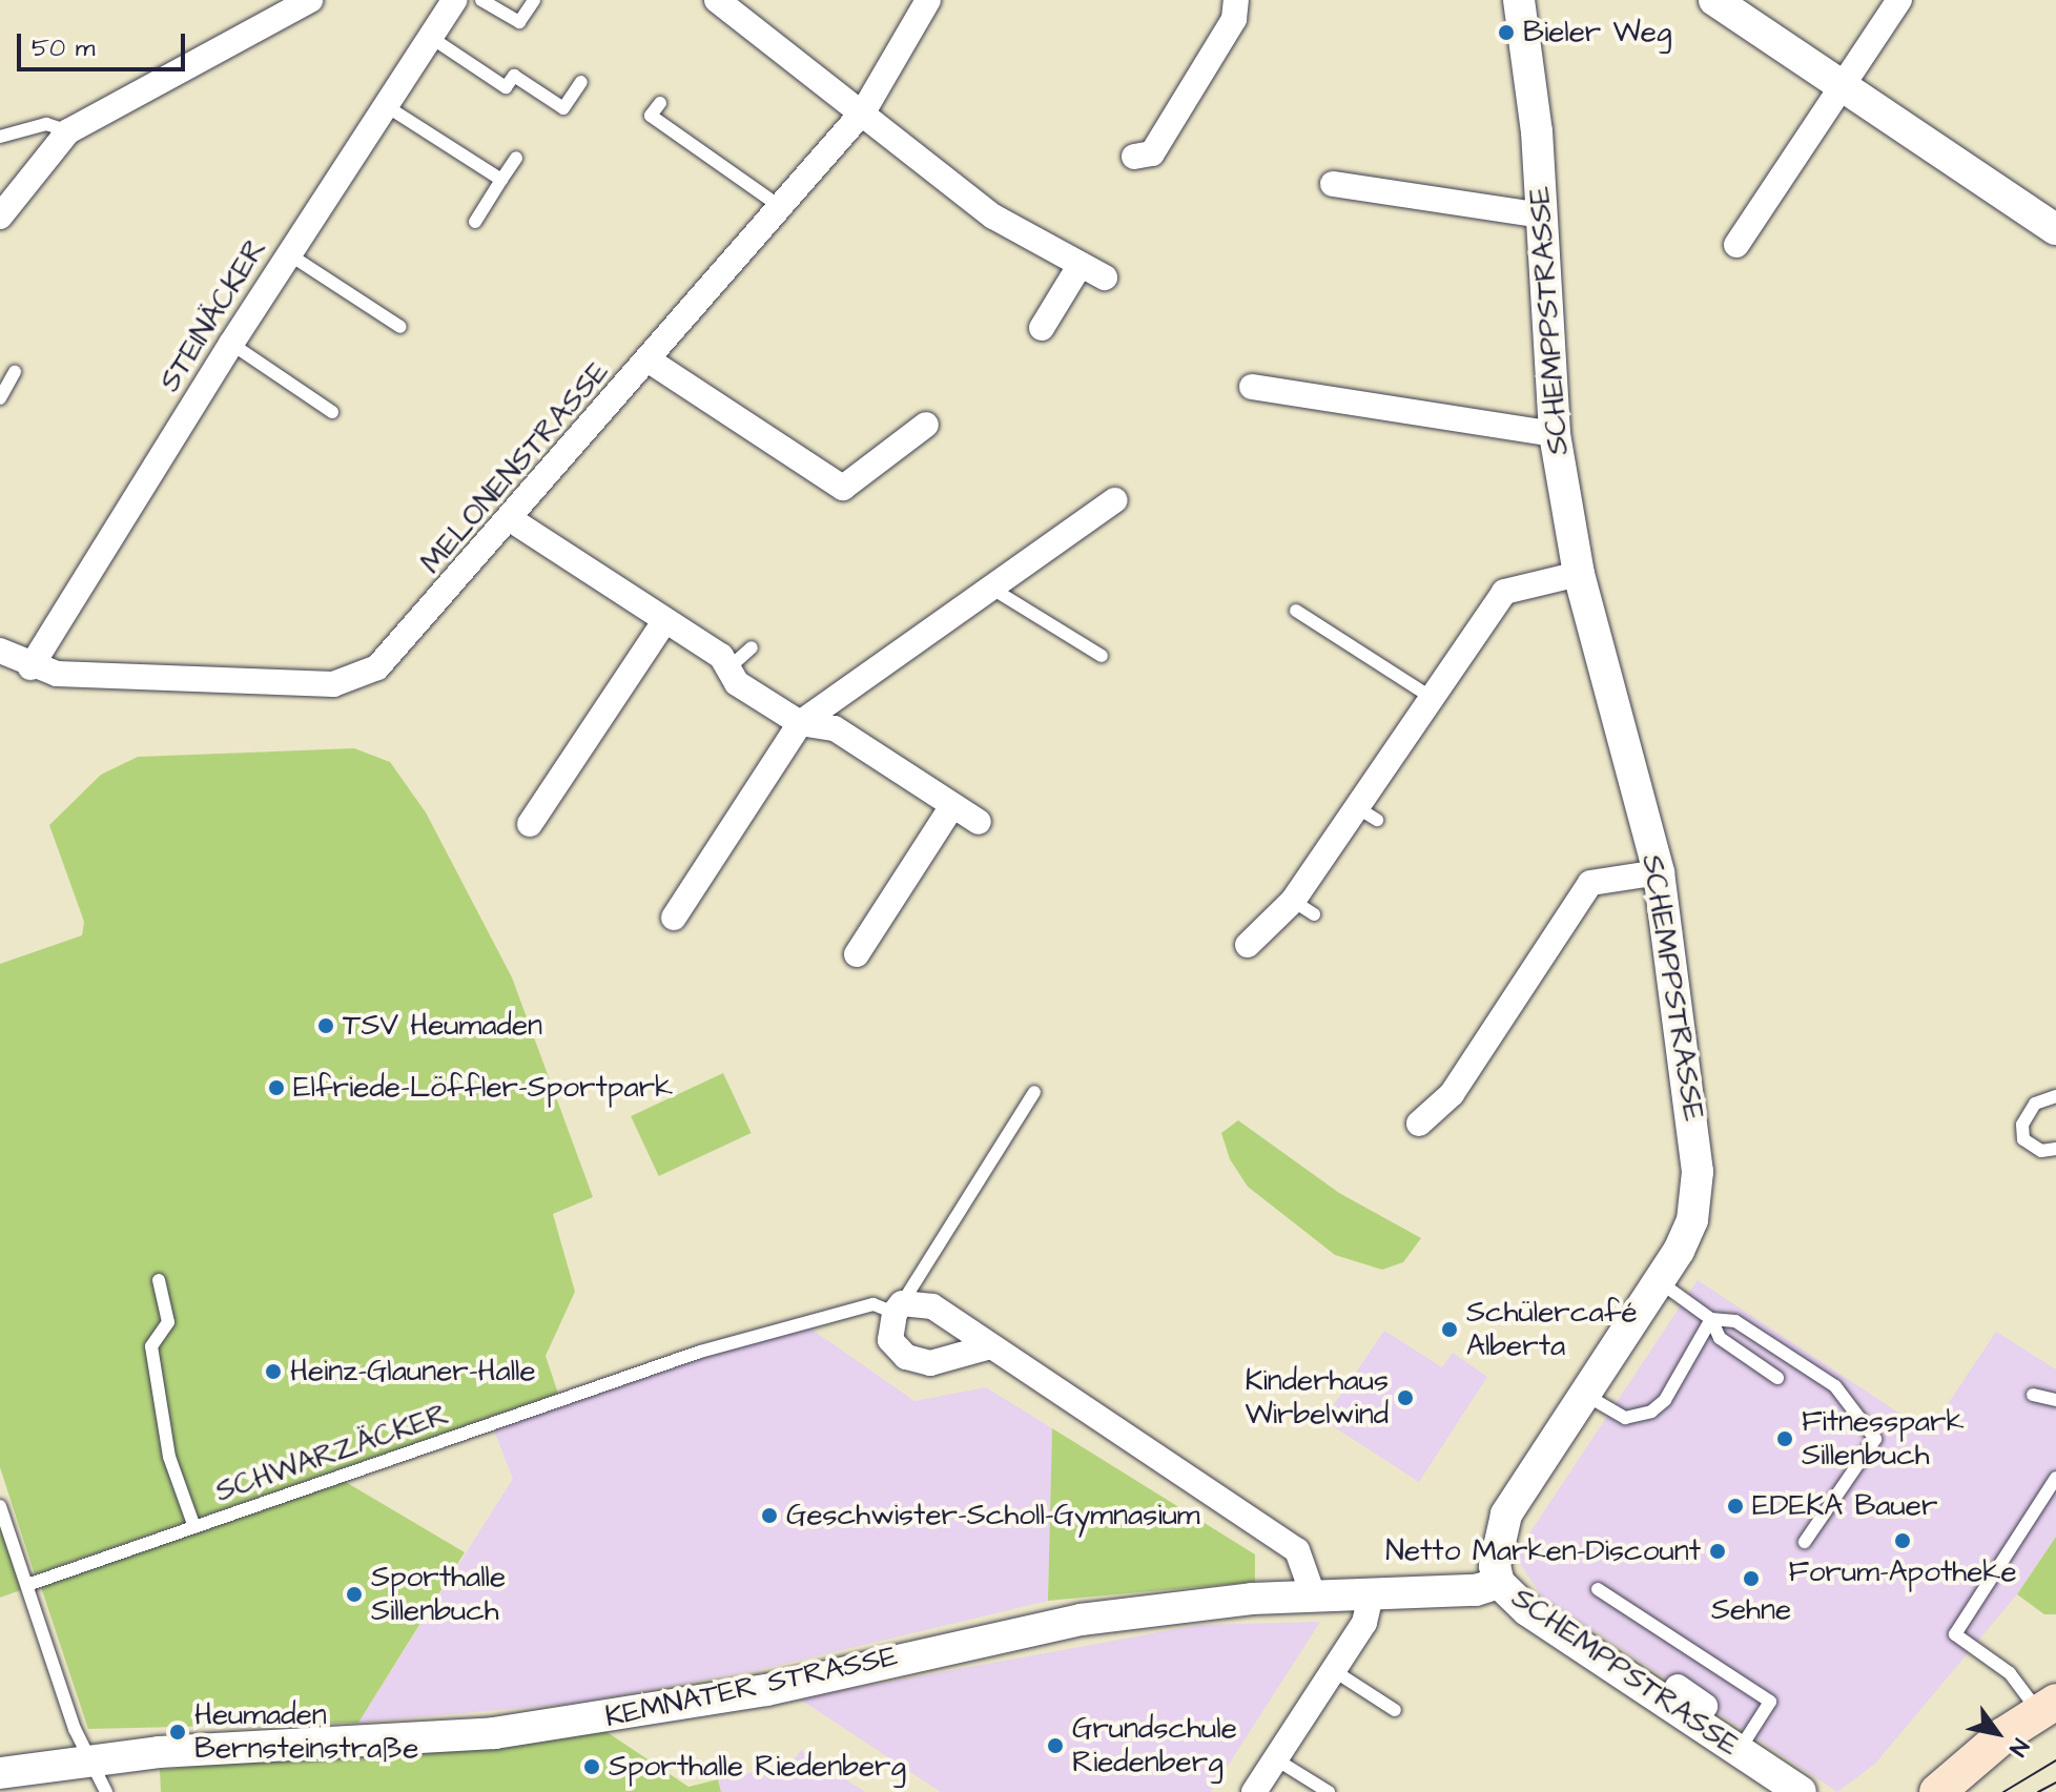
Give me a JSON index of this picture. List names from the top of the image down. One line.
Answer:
{"streets":{"street":["STEINÄCKER","SCHEMPPSTRASSE","MELONENSTRASSE","KEMNATER STRASSE"],"lane":["SCHWARZÄCKER"]},"crossings":[["STEINÄCKER","MELONENSTRASSE"],["SCHEMPPSTRASSE","KEMNATER STRASSE"]],"places":["Bieler Weg","TSV Heumaden","Elfriede-Löffler-Sportpark","Schülercafé Alberta","Heinz-Glauner-Halle","Kinderhaus Wirbelwind","Fitnesspark Sillenbuch","EDEKA Bauer","Geschwister-Scholl-Gymnasium","Forum-Apotheke","Netto Marken-Discount","Sehne","Sporthalle Sillenbuch","Heumaden Bernsteinstraße","Grundschule Riedenberg","Sporthalle Riedenberg"],"scale_bar":"50 m","north":"bottom right"}
